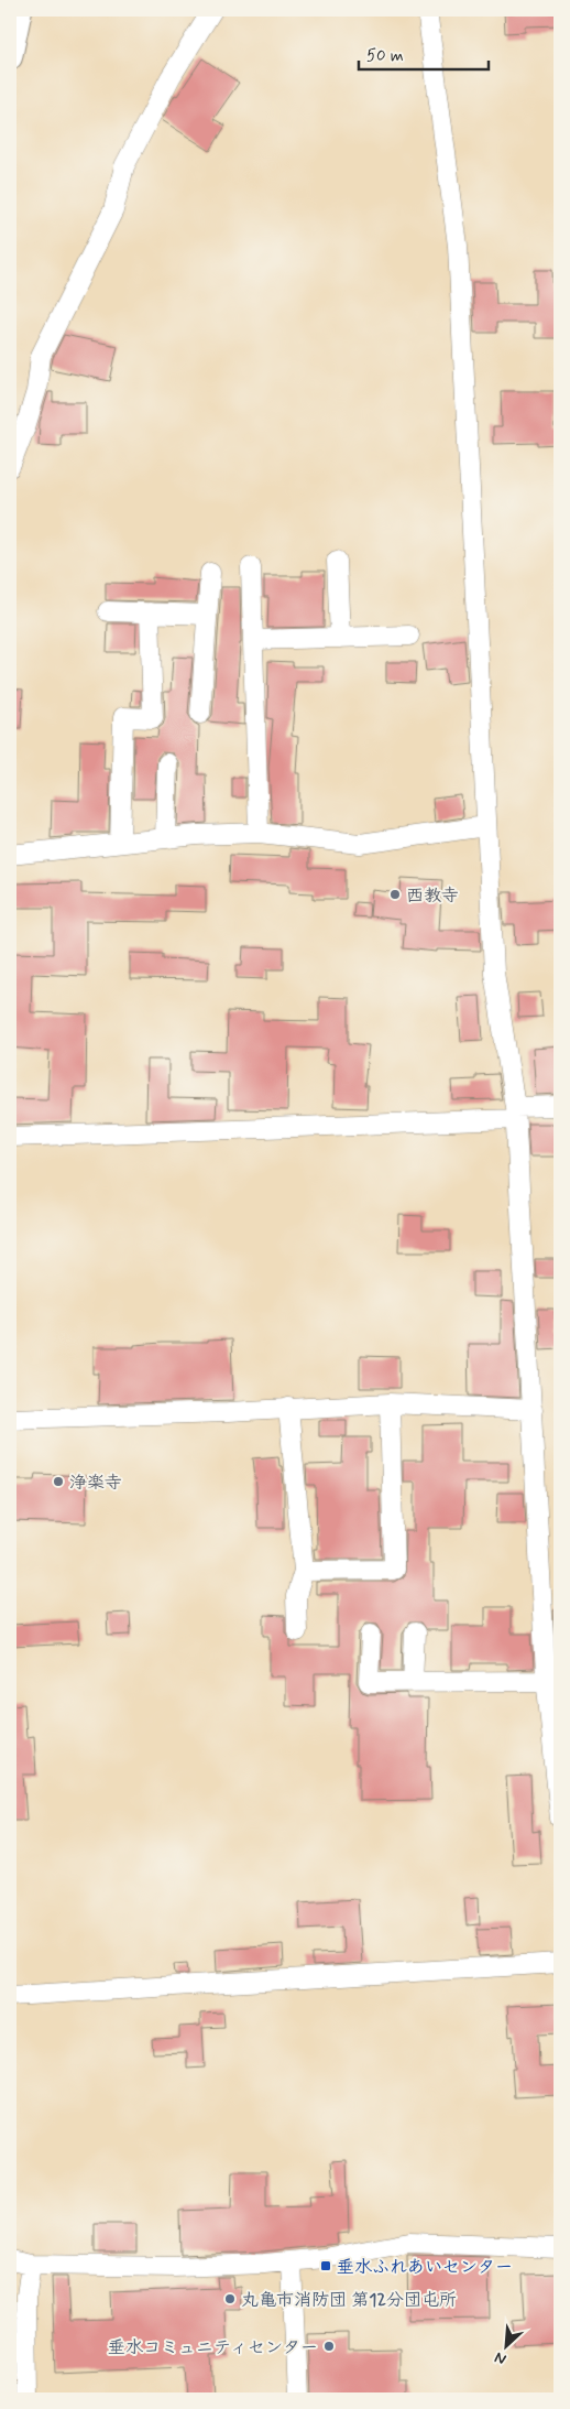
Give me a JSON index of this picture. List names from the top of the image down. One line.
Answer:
{"places":{"other":["西教寺","浄楽寺","丸亀市消防団 第12分団屯所","垂水コミュニティセンター"],"transit":["垂水ふれあいセンター"]},"scale_bar":"50 m","north":"bottom left"}
